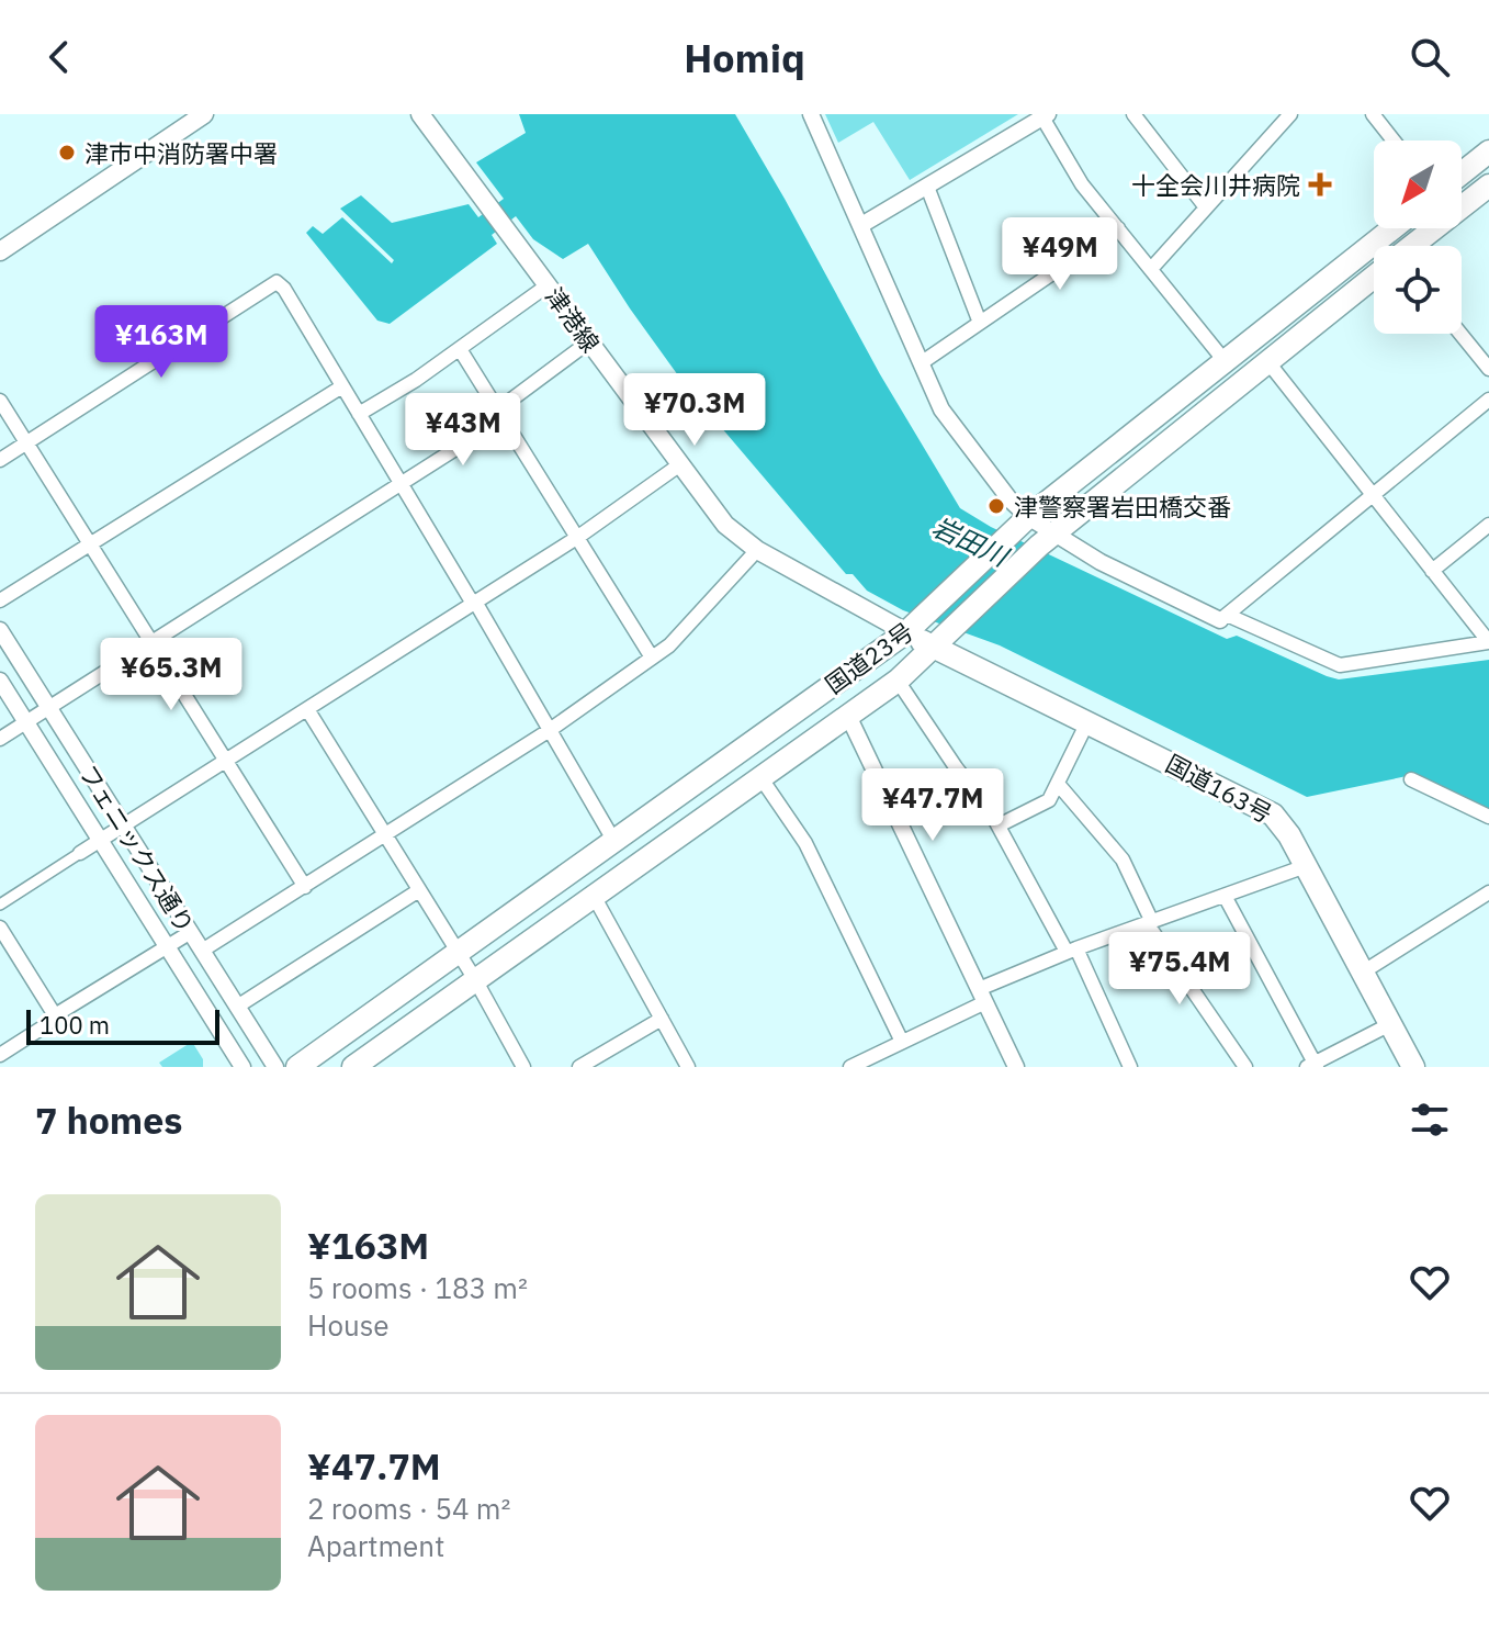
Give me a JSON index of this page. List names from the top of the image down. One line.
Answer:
{"streets":{"highway":["国道23号","国道163号"],"main road":["津港線"],"street":["フェニックス通り"]},"crossings":[["津港線","国道23号"],["津港線","国道163号"],["国道23号","国道163号"]],"water":["岩田川"],"places":{"other":["津市中消防署中署","津警察署岩田橋交番"],"health":["十全会川井病院"]},"scale_bar":"100 m","north":"bottom left","page":{"header":"Homiq","price":["¥49M","¥163M","¥70.3M","¥43M","¥65.3M","¥47.7M","¥75.4M"],"scale":"100 m","heading":"7 homes","list":[{"name":"¥163M","note":"5 rooms · 183 m² · House"},{"name":"¥47.7M","note":"2 rooms · 54 m² · Apartment"}]}}
